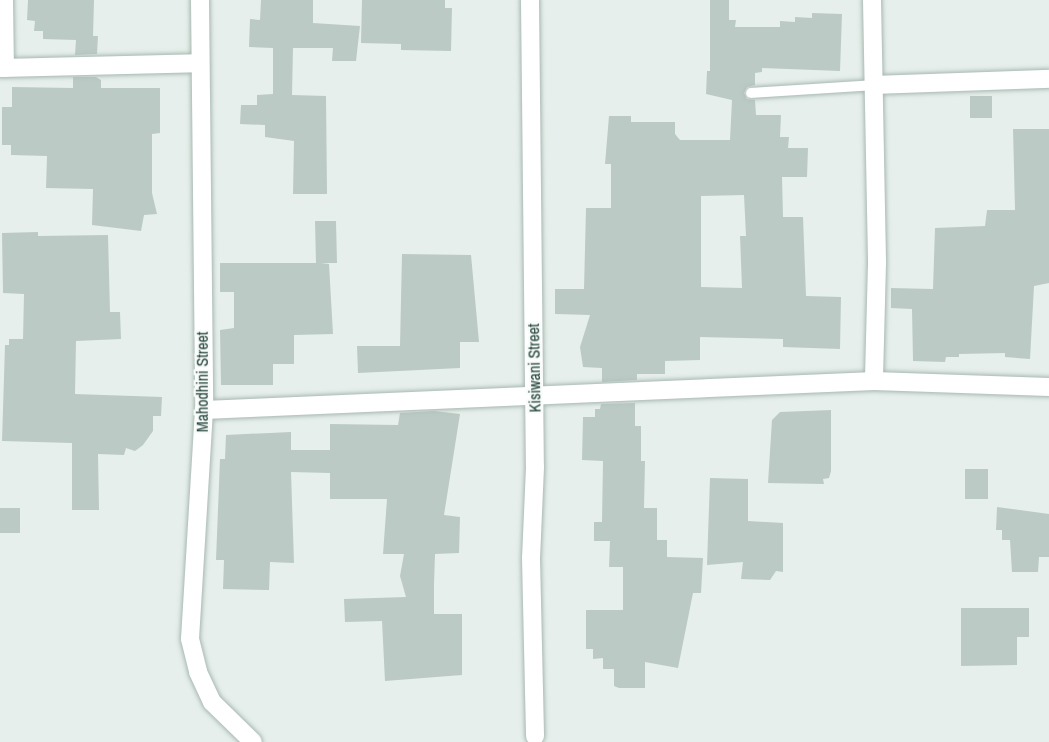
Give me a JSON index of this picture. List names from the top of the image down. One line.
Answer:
{"streets":{"street":["Kisiwani Street","Mahodhini Street"]}}
